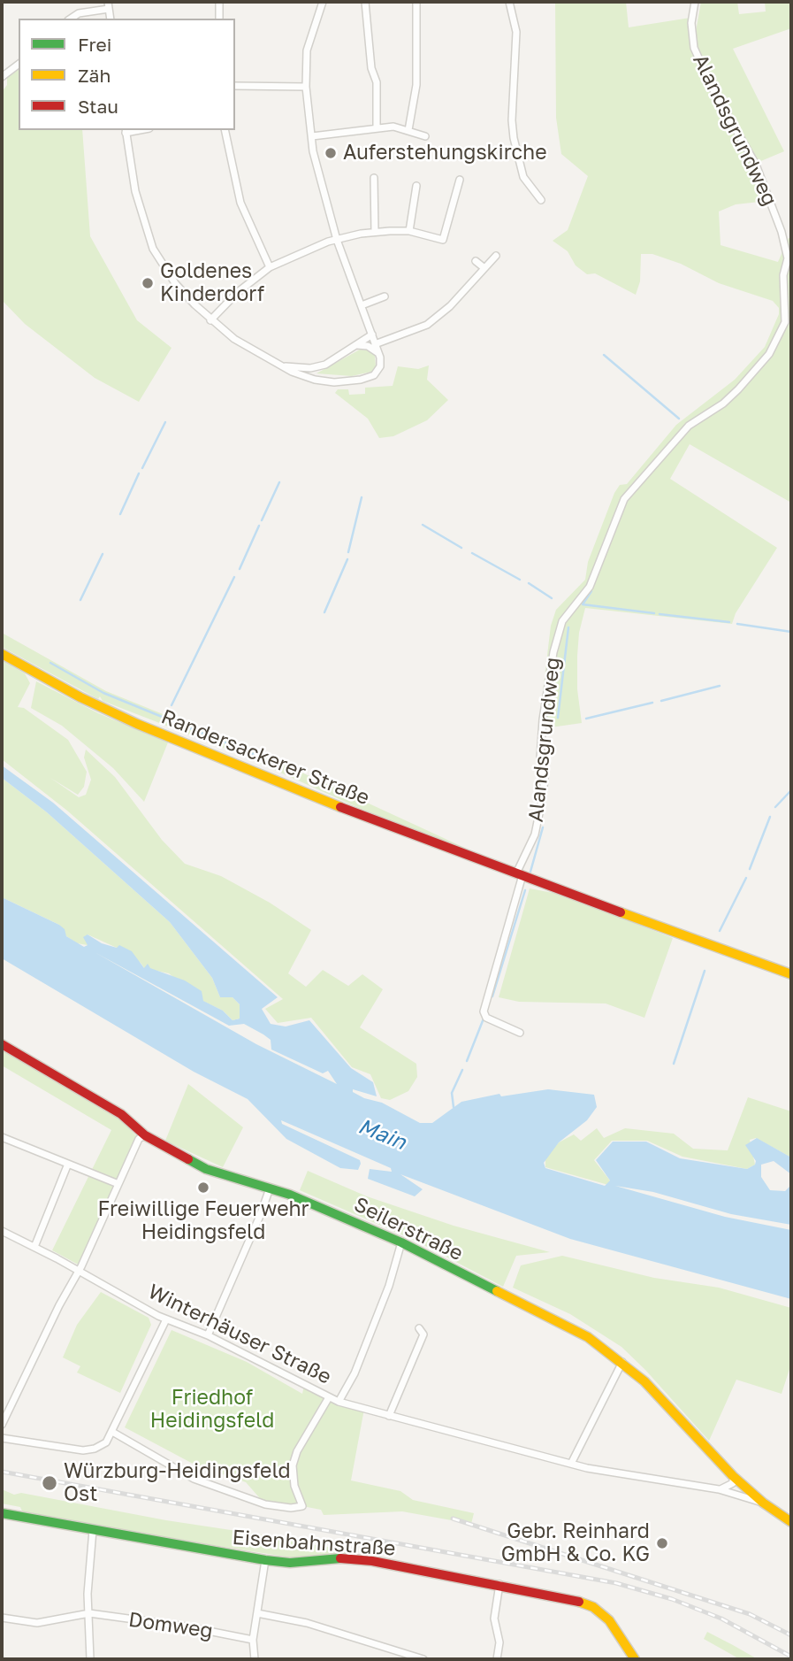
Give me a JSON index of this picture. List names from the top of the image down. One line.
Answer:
{"streets":{"main road":["Randersackerer Straße","Seilerstraße","Winterhäuser Straße","Eisenbahnstraße"],"street":["Alandsgrundweg","Domweg"]},"crossings":[["Alandsgrundweg","Randersackerer Straße"],["Seilerstraße","Winterhäuser Straße"]],"water":["Main"],"parks":["Friedhof Heidingsfeld"],"places":["Auferstehungskirche","Goldenes Kinderdorf","Freiwillige Feuerwehr Heidingsfeld","Würzburg-Heidingsfeld Ost","Gebr. Reinhard GmbH & Co. KG"],"legend":["Frei","Zäh","Stau"]}
